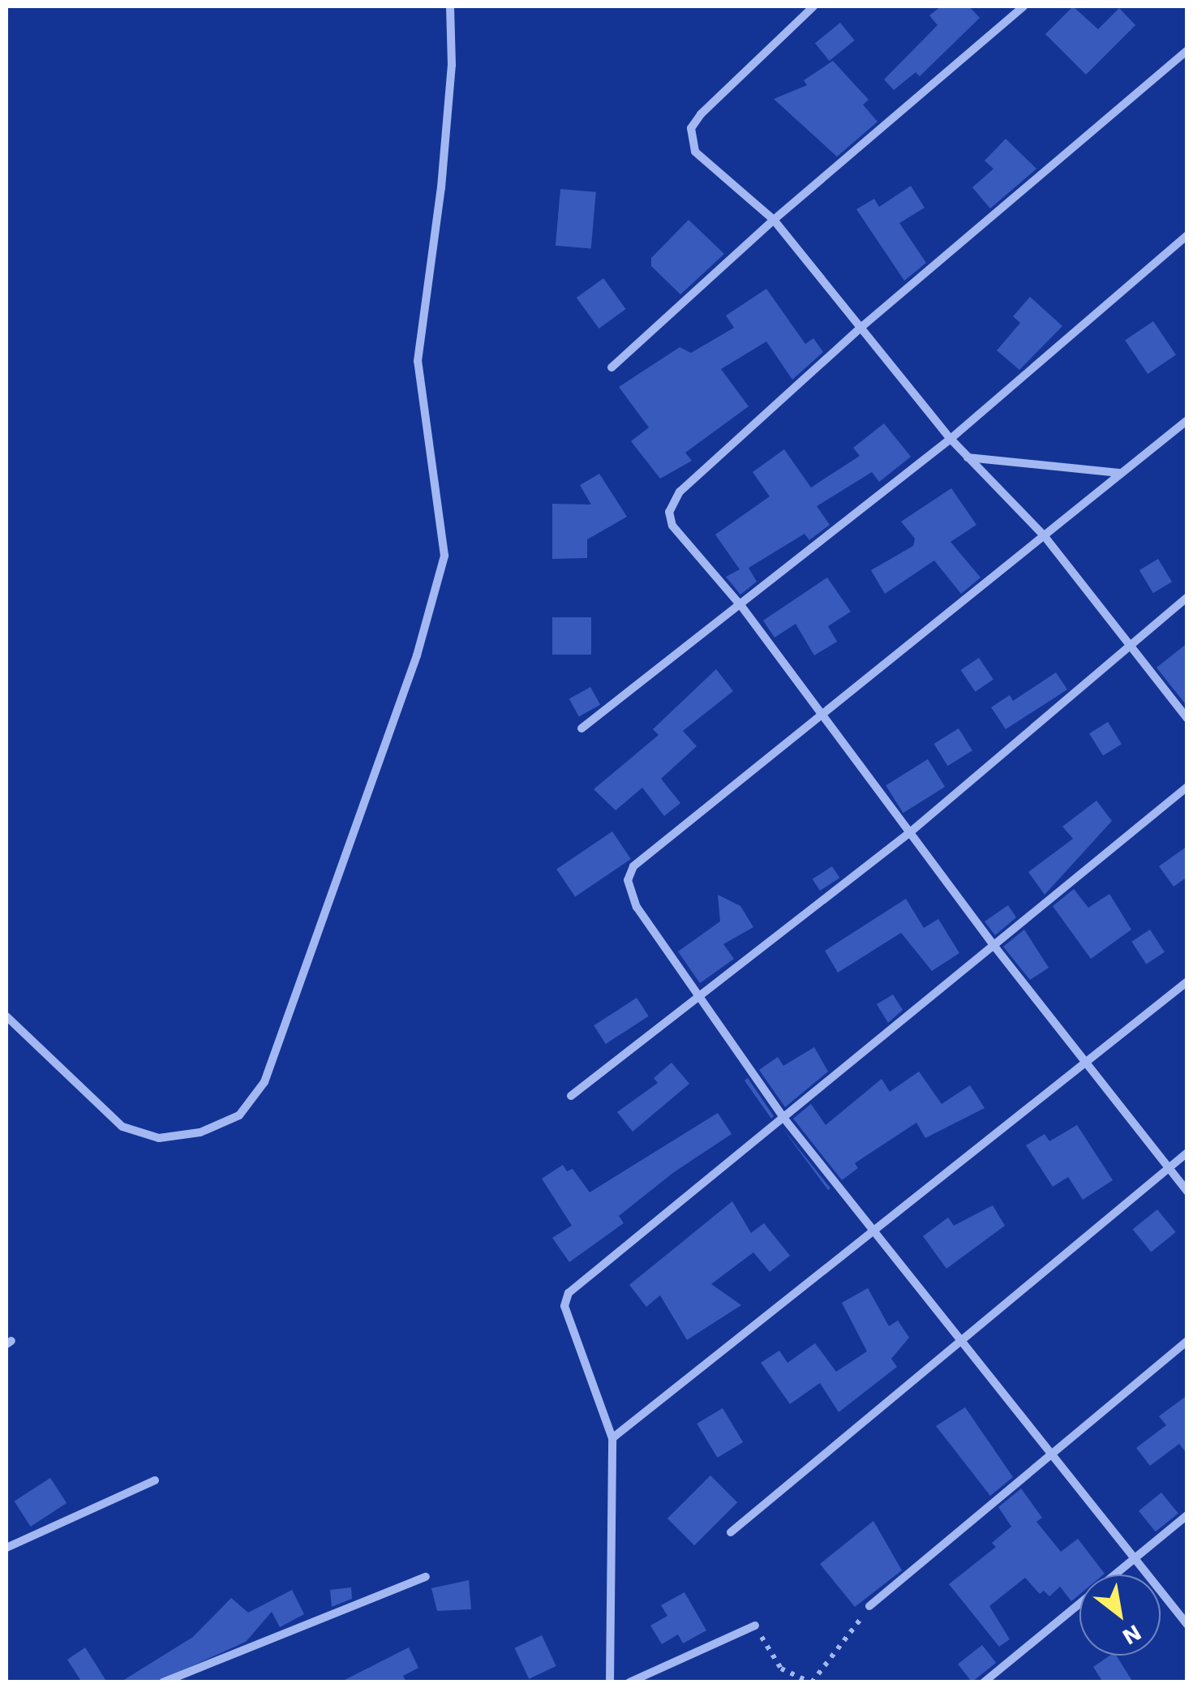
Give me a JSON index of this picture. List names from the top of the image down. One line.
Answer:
{"north":"bottom right"}
